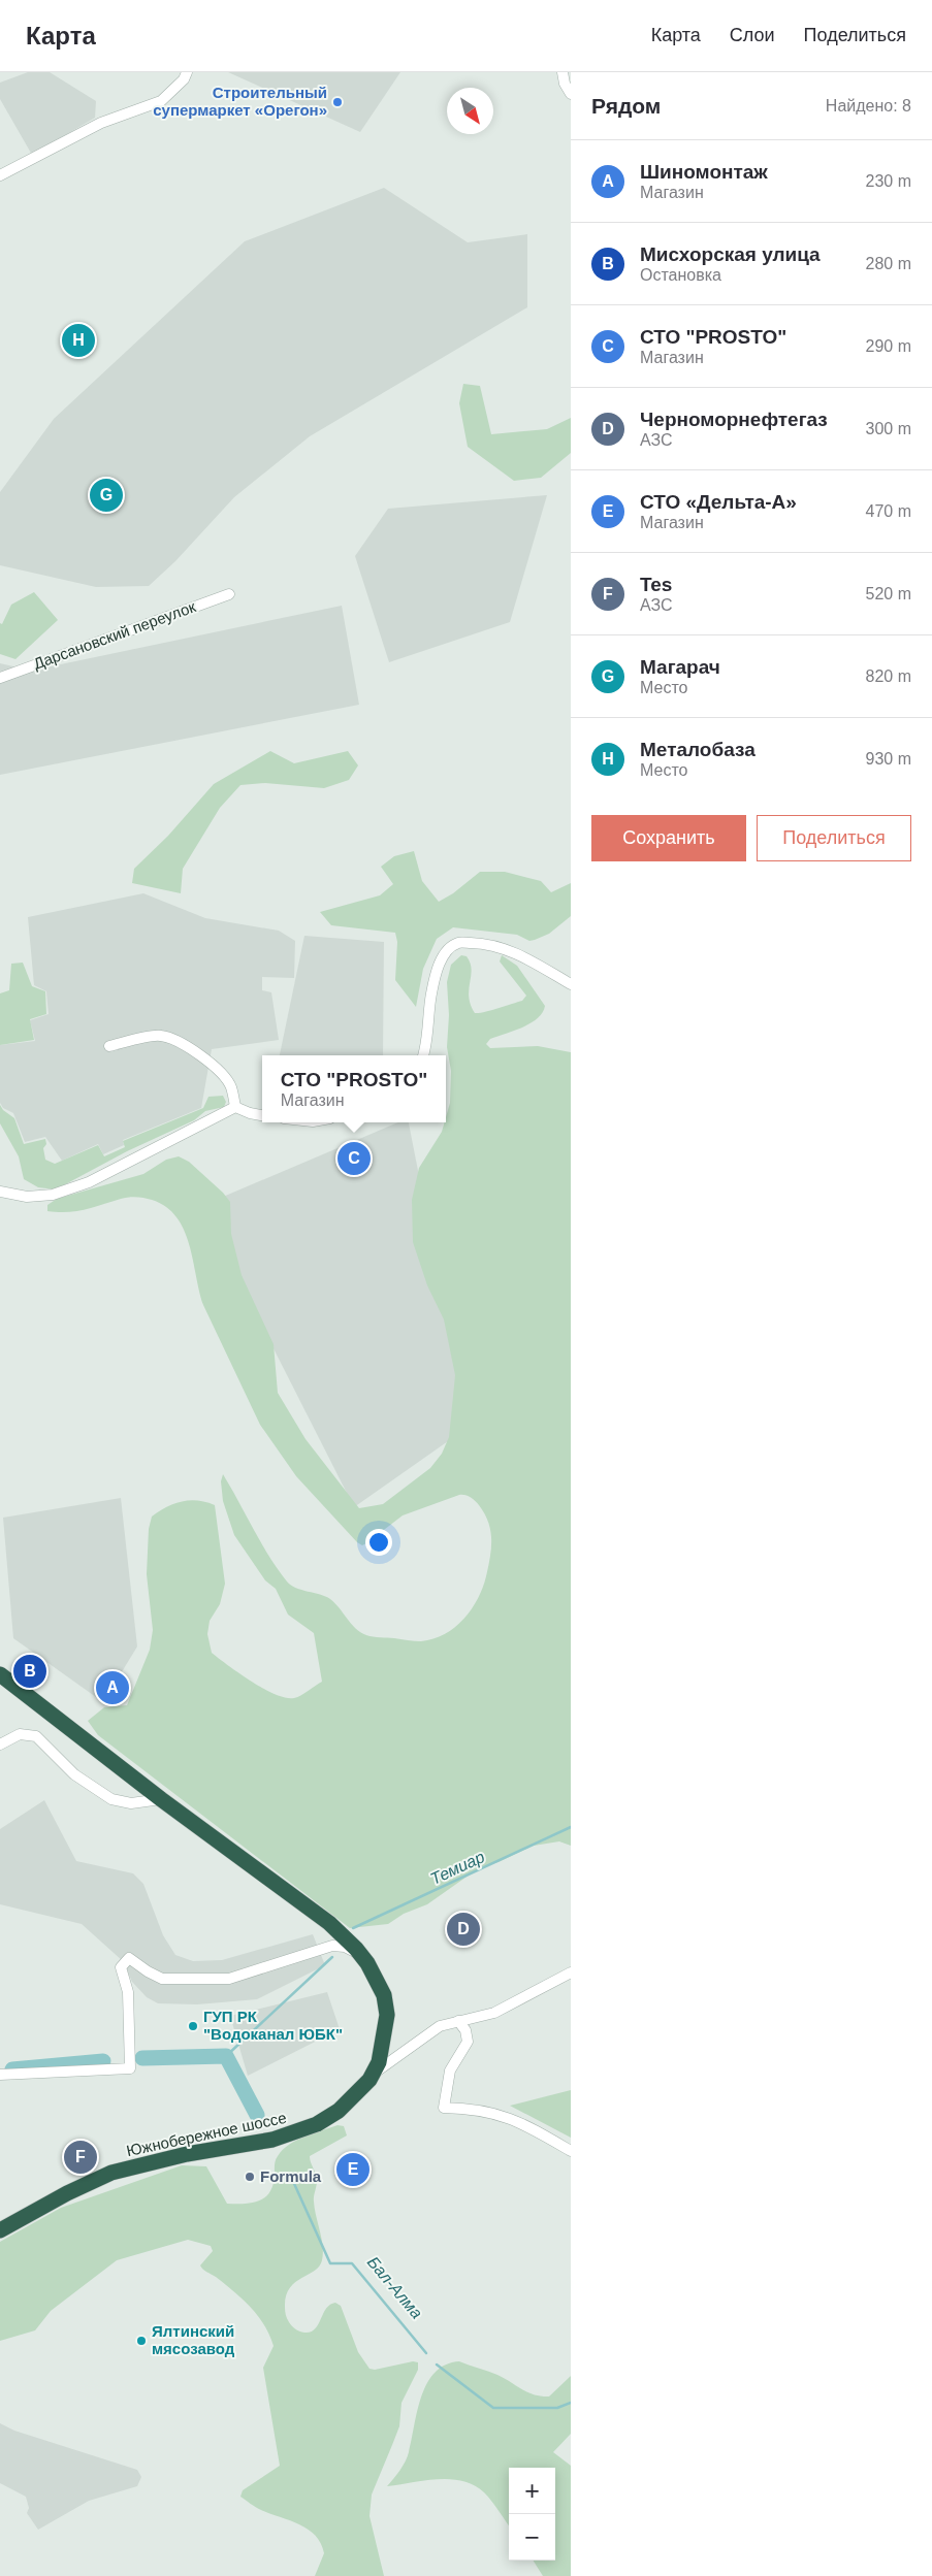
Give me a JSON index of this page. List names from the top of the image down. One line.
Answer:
{"streets":{"highway":["Южнобережное шоссе"],"street":["Дарсановский переулок"]},"water":["Темиар","Бал-Алма"],"places":["Строительный супермаркет «Орегон»","ГУП РК \"Водоканал ЮБК\"","Formula","Ялтинский мясозавод"],"north":"bottom right","page":{"header":"Карта","nav":["Карта","Слои","Поделиться"],"heading":["Рядом","Найдено: 8"],"list":[{"mark":"A","name":"Шиномонтаж","note":"Магазин","value":"230 m"},{"mark":"B","name":"Мисхорская улица","note":"Остановка","value":"280 m"},{"mark":"C","name":"СТО \"PROSTO\"","note":"Магазин","value":"290 m"},{"mark":"D","name":"Черноморнефтегаз","note":"АЗС","value":"300 m"},{"mark":"E","name":"СТО «Дельта-А»","note":"Магазин","value":"470 m"},{"mark":"F","name":"Tes","note":"АЗС","value":"520 m"},{"mark":"G","name":"Магарач","note":"Место","value":"820 m"},{"mark":"H","name":"Металобаза","note":"Место","value":"930 m"}],"pins":["H","G","C","B","A","D","F","E"],"buttons":["Сохранить","Поделиться"],"popup":["СТО \"PROSTO\"","Магазин"],"map_buttons":["+","−"]}}
